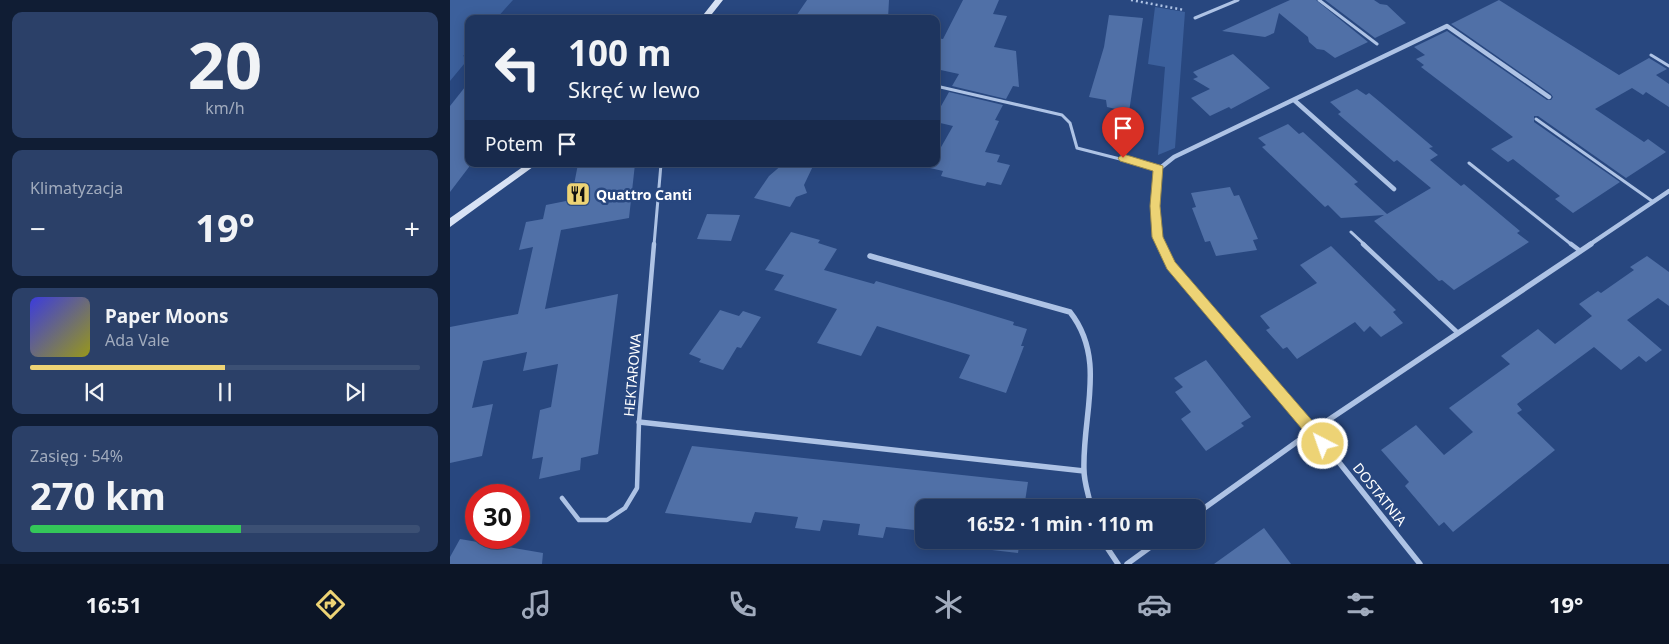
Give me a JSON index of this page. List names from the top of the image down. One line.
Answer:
{"streets":{"street":["DOSTATNIA"],"lane":["HEKTAROWA"]},"places":{"restaurant":["Quattro Canti"]},"page":{"tile":[["20","km/h"],"Klimatyzacja",["Zasięg · 54%","270 km"]],"turn":["100 m","Skręć w lewo"],"then":"Potem","heat":["−","19°","+"],"song":["Paper Moons","Ada Vale"],"limit":"30","trip":"16:52 · 1 min · 110 m","tabs":["16:51","19°"]}}
